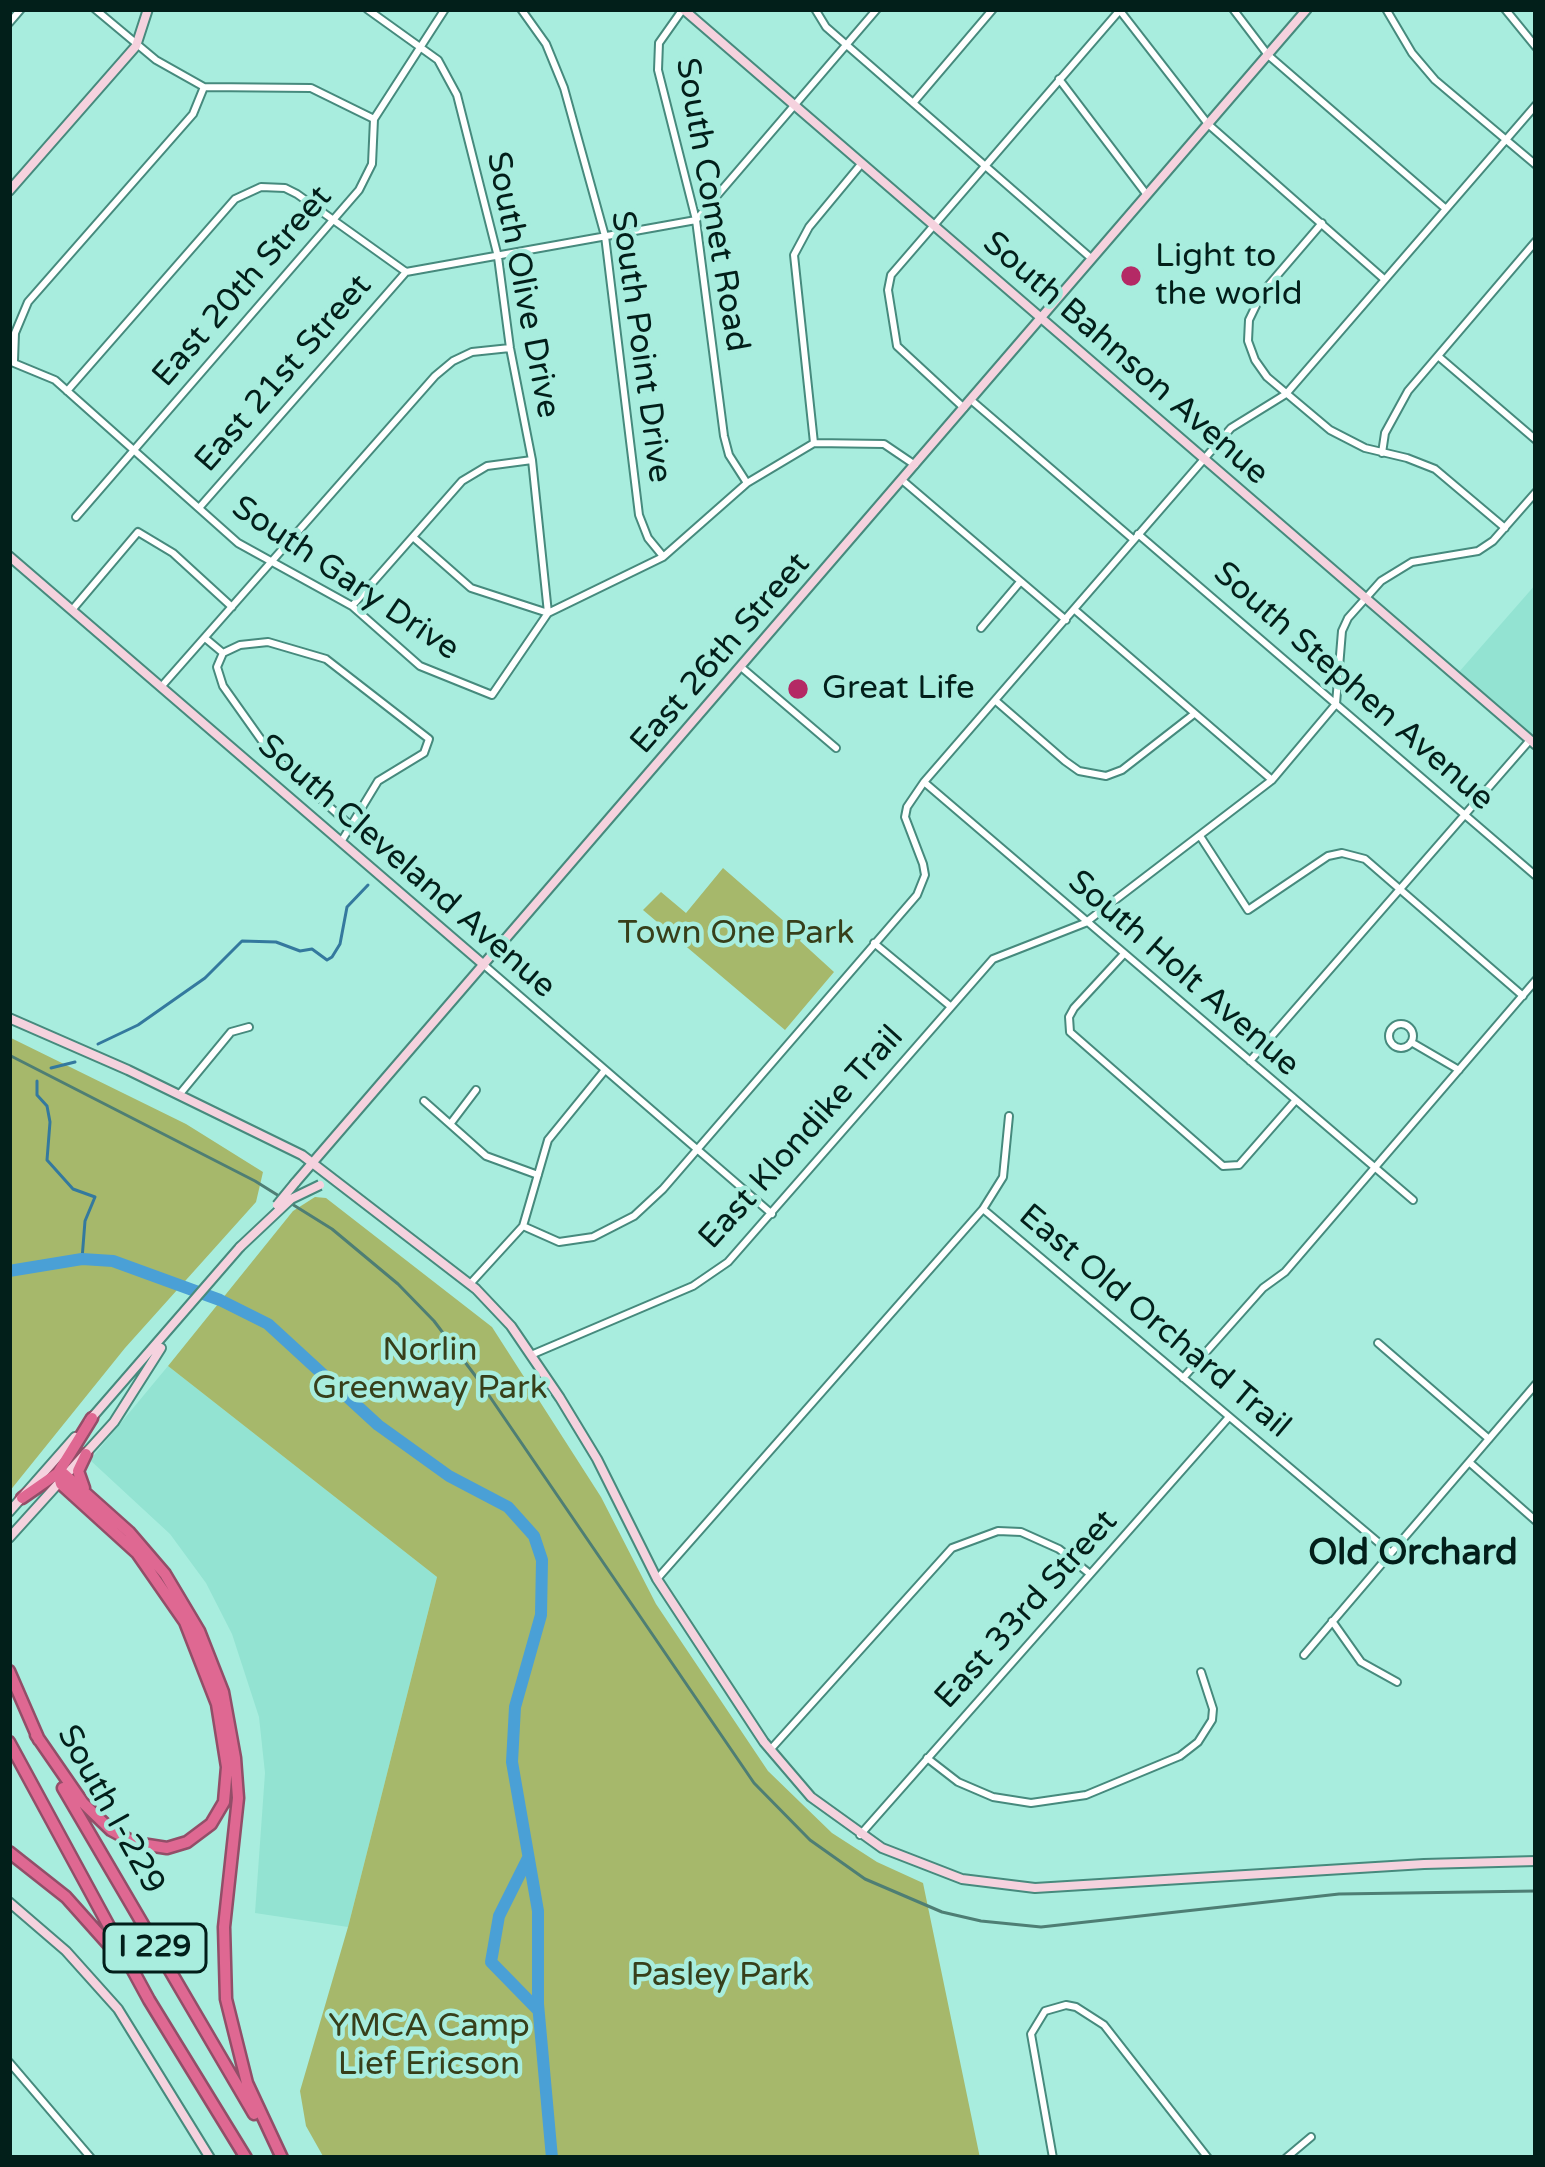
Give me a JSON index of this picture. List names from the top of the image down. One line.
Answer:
{"streets":{"highway":["South I-229","I 229"],"main road":["South Bahnson Avenue","East 26th Street","South Cleveland Avenue"],"street":["South Comet Road","South Olive Drive","East 20th Street","South Point Drive","East 21st Street","South Gary Drive","South Stephen Avenue","South Holt Avenue","East Klondike Trail","East Old Orchard Trail","East 33rd Street"]},"crossings":[["South Comet Road","South Bahnson Avenue"],["South Olive Drive","East 20th Street"],["South Olive Drive","South Gary Drive"],["East 20th Street","South Gary Drive"],["South Bahnson Avenue","East 26th Street"],["East 21st Street","South Gary Drive"],["East 26th Street","South Stephen Avenue"],["East 26th Street","South Cleveland Avenue"],["South Stephen Avenue","East Klondike Trail"],["South Cleveland Avenue","East Klondike Trail"],["South Holt Avenue","East Klondike Trail"],["East Old Orchard Trail","East 33rd Street"]],"districts":["Old Orchard"],"parks":["Town One Park","Norlin Greenway Park","Pasley Park","YMCA Camp Lief Ericson"],"places":["Light to the world","Great Life"]}
